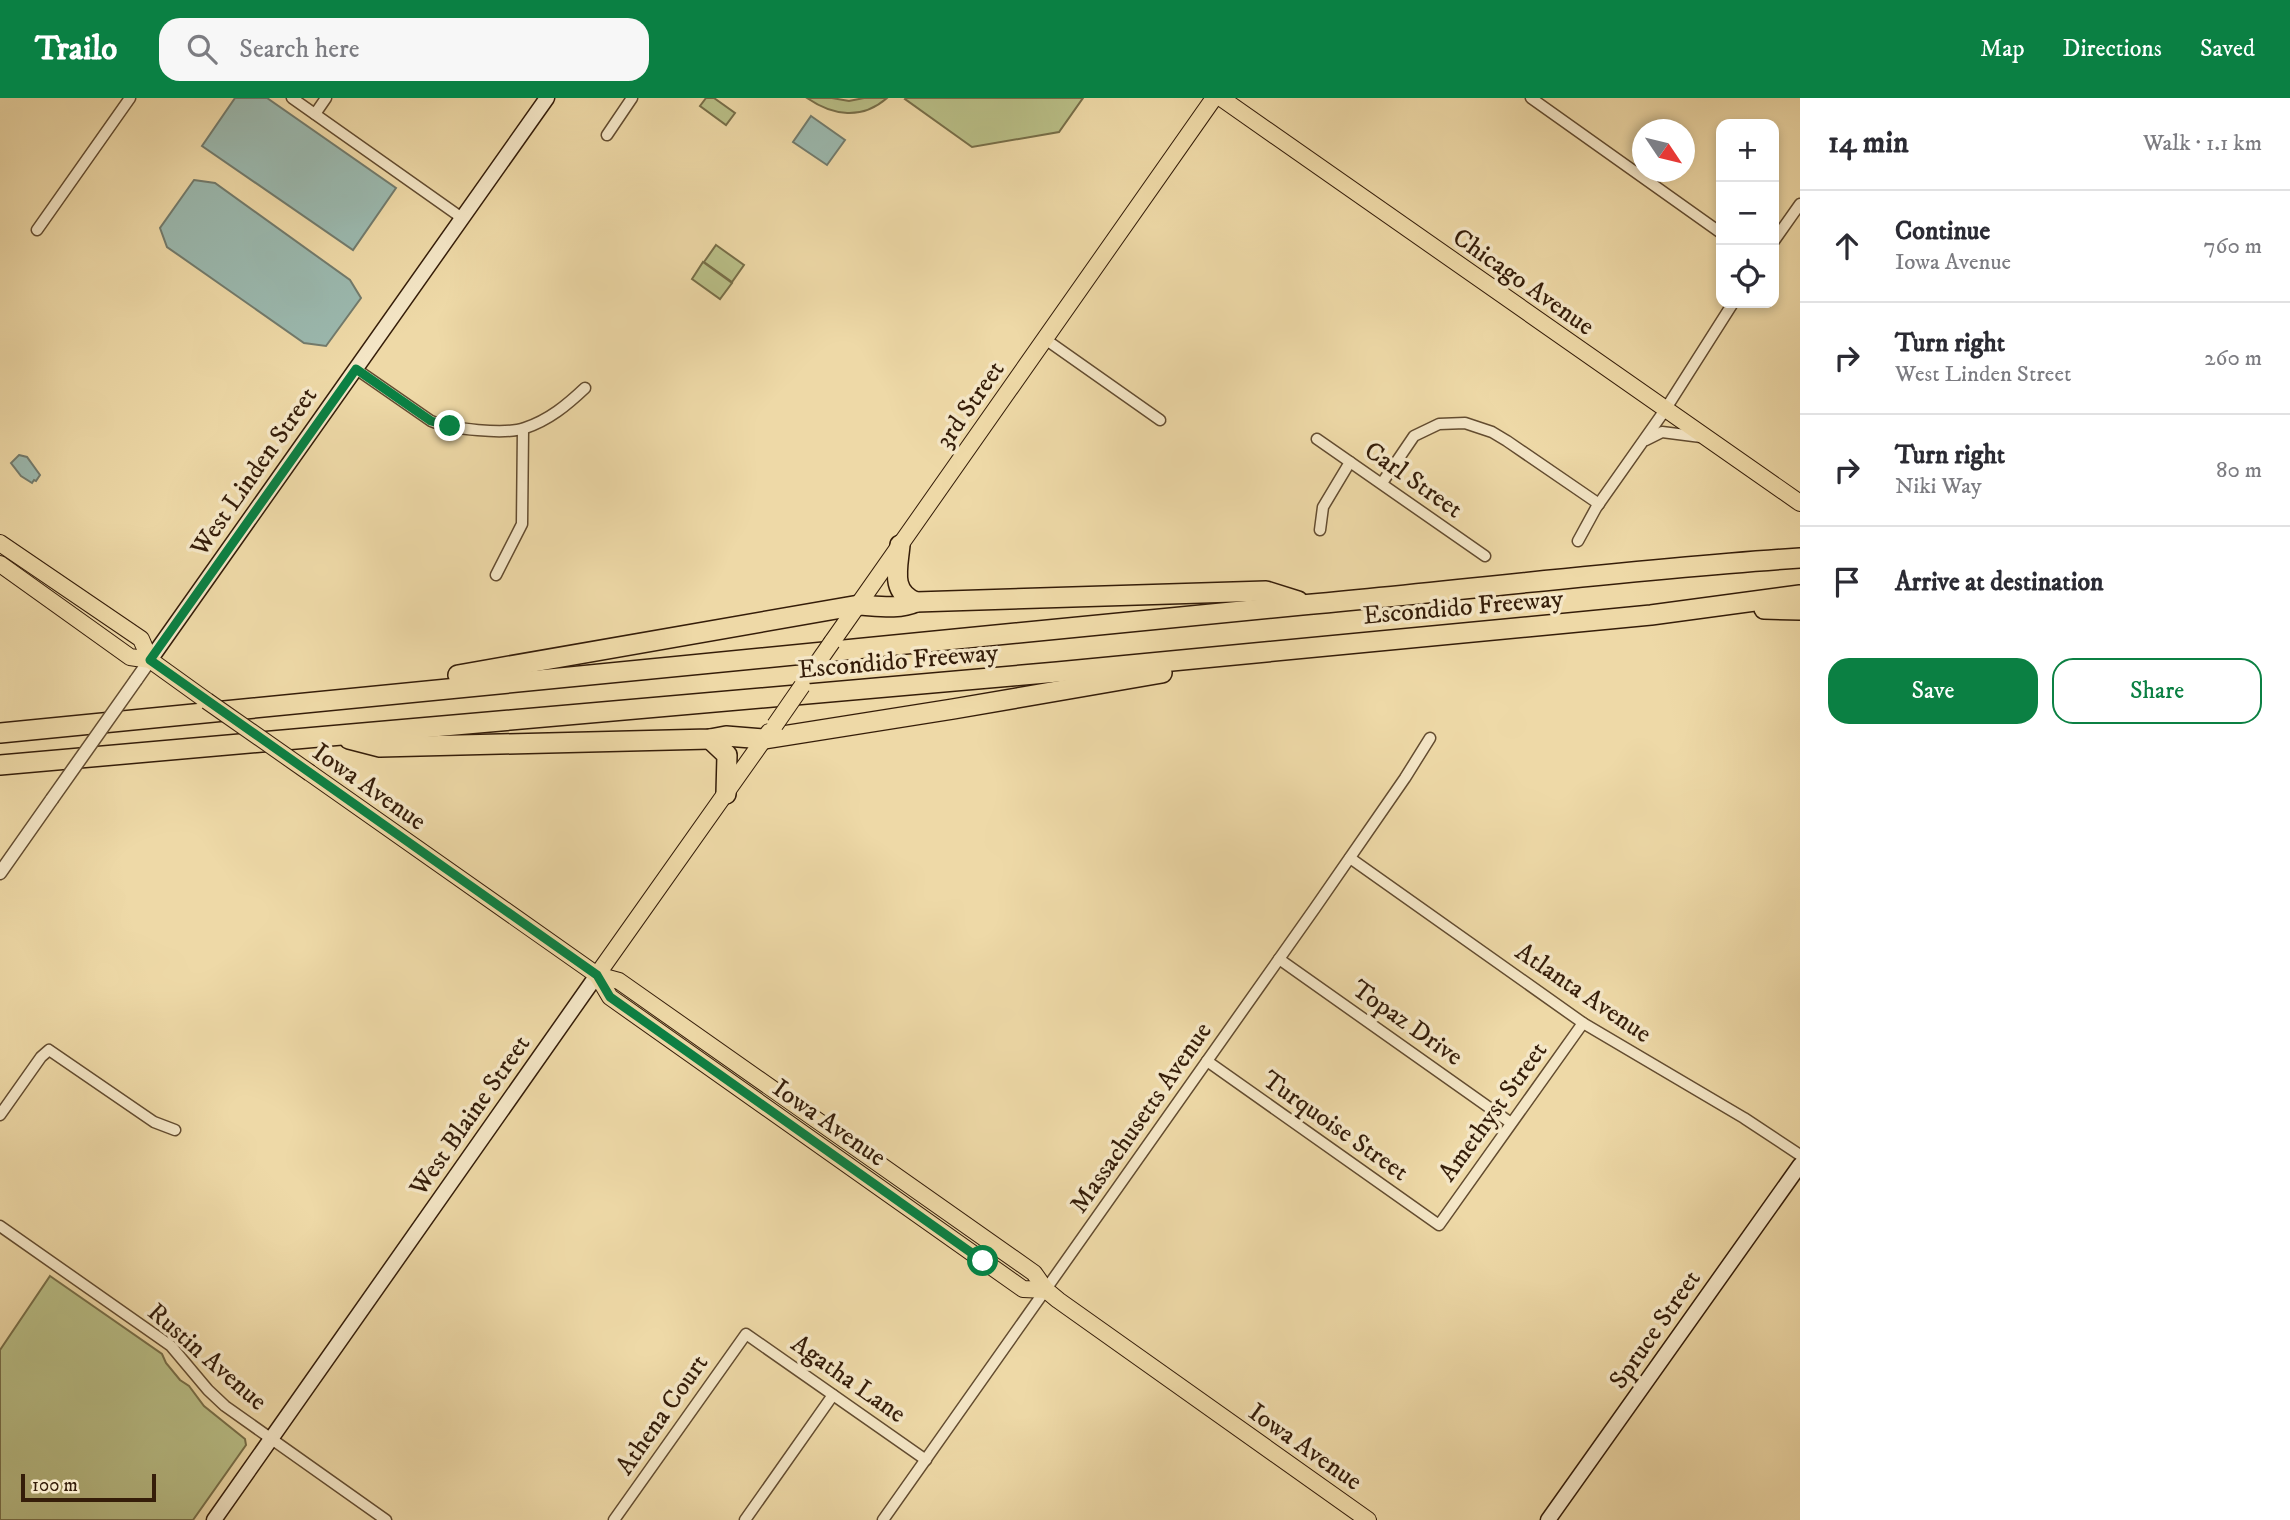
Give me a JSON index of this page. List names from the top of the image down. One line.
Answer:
{"streets":{"highway":["Escondido Freeway"],"main road":["Chicago Avenue","3rd Street","West Linden Street","Iowa Avenue","West Blaine Street","Spruce Street"],"street":["Carl Street","Atlanta Avenue","Topaz Drive","Amethyst Street","Massachusetts Avenue","Turquoise Street","Rustin Avenue","Agatha Lane","Athena Court"]},"crossings":[["3rd Street","West Blaine Street"],["West Linden Street","Iowa Avenue"],["Iowa Avenue","West Blaine Street"],["Iowa Avenue","Massachusetts Avenue"],["Atlanta Avenue","Amethyst Street"],["Atlanta Avenue","Massachusetts Avenue"],["Topaz Drive","Amethyst Street"],["Topaz Drive","Massachusetts Avenue"],["Amethyst Street","Turquoise Street"],["West Blaine Street","Rustin Avenue"],["Massachusetts Avenue","Turquoise Street"],["Massachusetts Avenue","Agatha Lane"],["Agatha Lane","Athena Court"]],"scale_bar":"100 m","north":"bottom right","page":{"header":"Trailo","search":"Search here","nav":["Map","Directions","Saved"],"heading":["14 min","Walk · 1.1 km"],"map_buttons":["+","−"],"list":[["Continue","Iowa Avenue","760 m"],["Turn right","West Linden Street","260 m"],["Turn right","Niki Way","80 m"],"Arrive at destination"],"buttons":["Save","Share"],"scale":"100 m"}}
